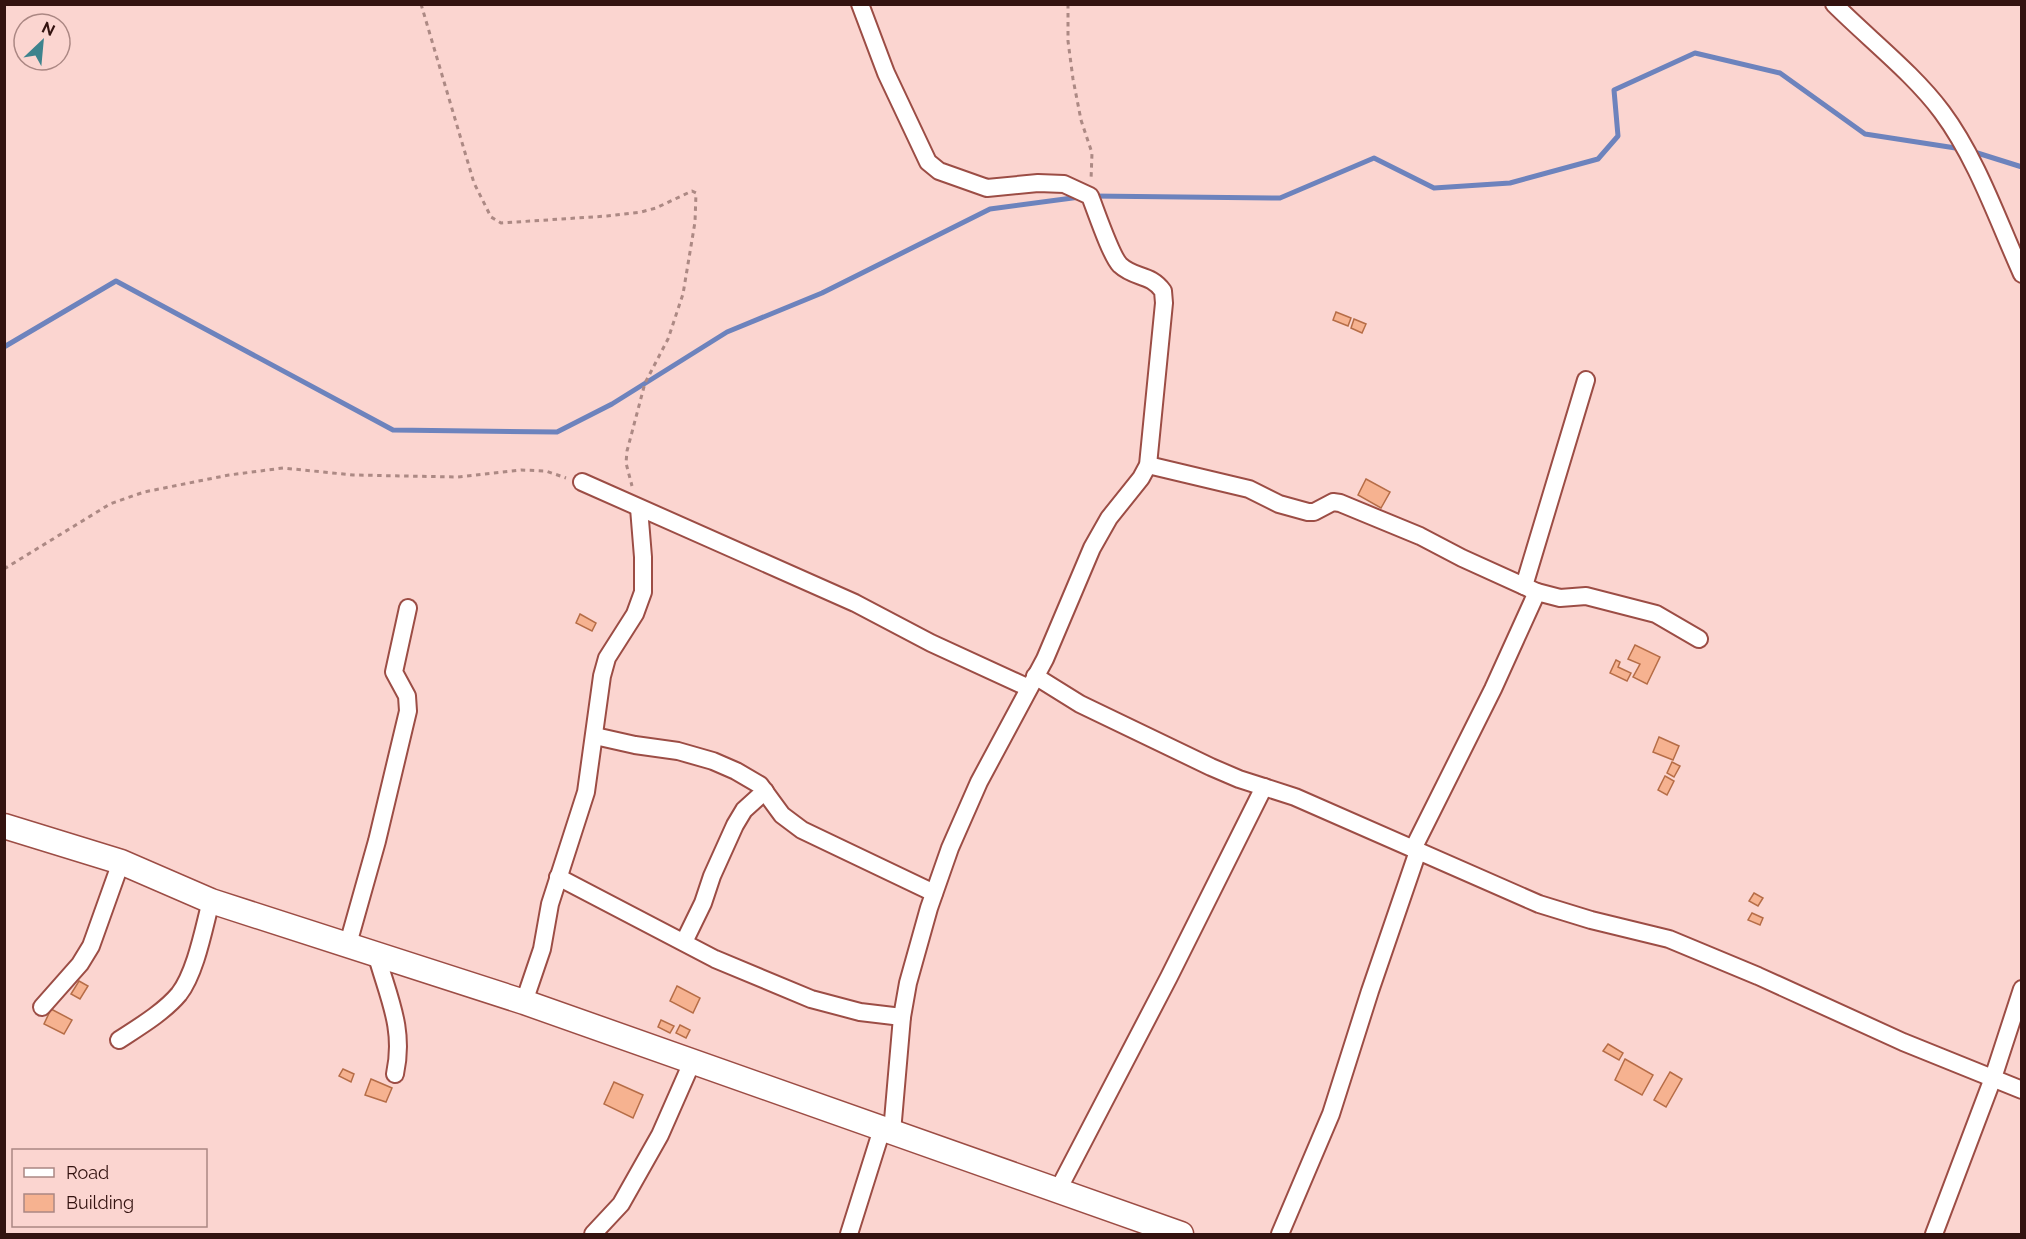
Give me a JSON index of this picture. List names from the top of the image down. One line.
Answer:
{"legend":["Road","Building"],"north":"top right"}
